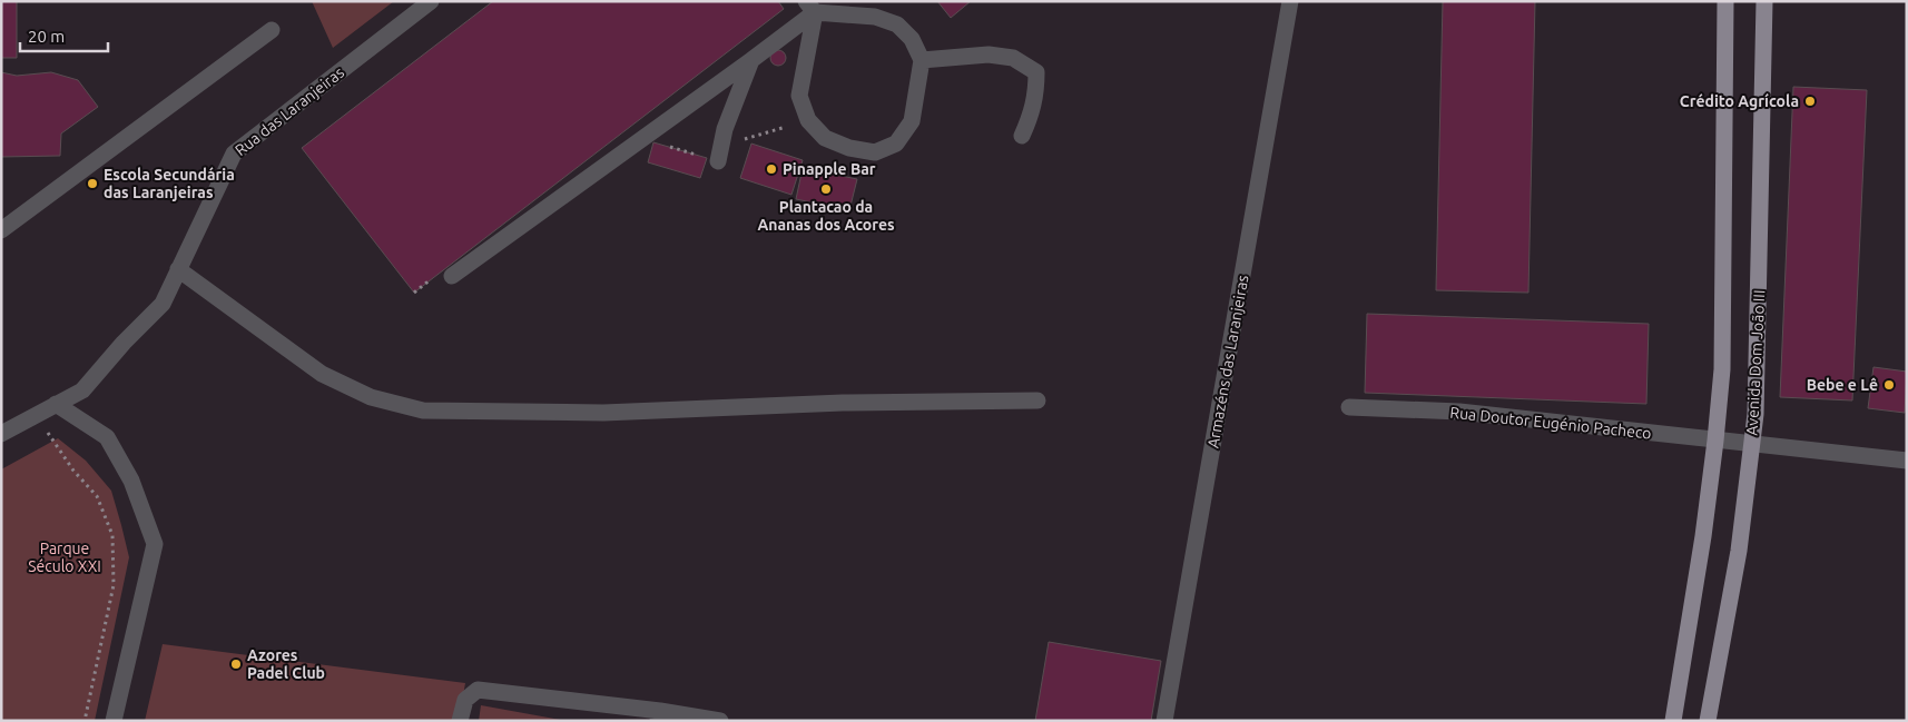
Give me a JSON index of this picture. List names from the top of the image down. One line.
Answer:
{"streets":{"main road":["Avenida Dom João III"],"street":["Rua das Laranjeiras","Armazéns das Laranjeiras","Rua Doutor Eugénio Pacheco"]},"crossings":[["Avenida Dom João III","Rua Doutor Eugénio Pacheco"]],"parks":["Parque Século XXI"],"places":["Crédito Agrícola","Pinapple Bar","Escola Secundária das Laranjeiras","Plantacao da Ananas dos Acores","Bebe e Lê","Azores Padel Club"],"scale_bar":"20 m"}
